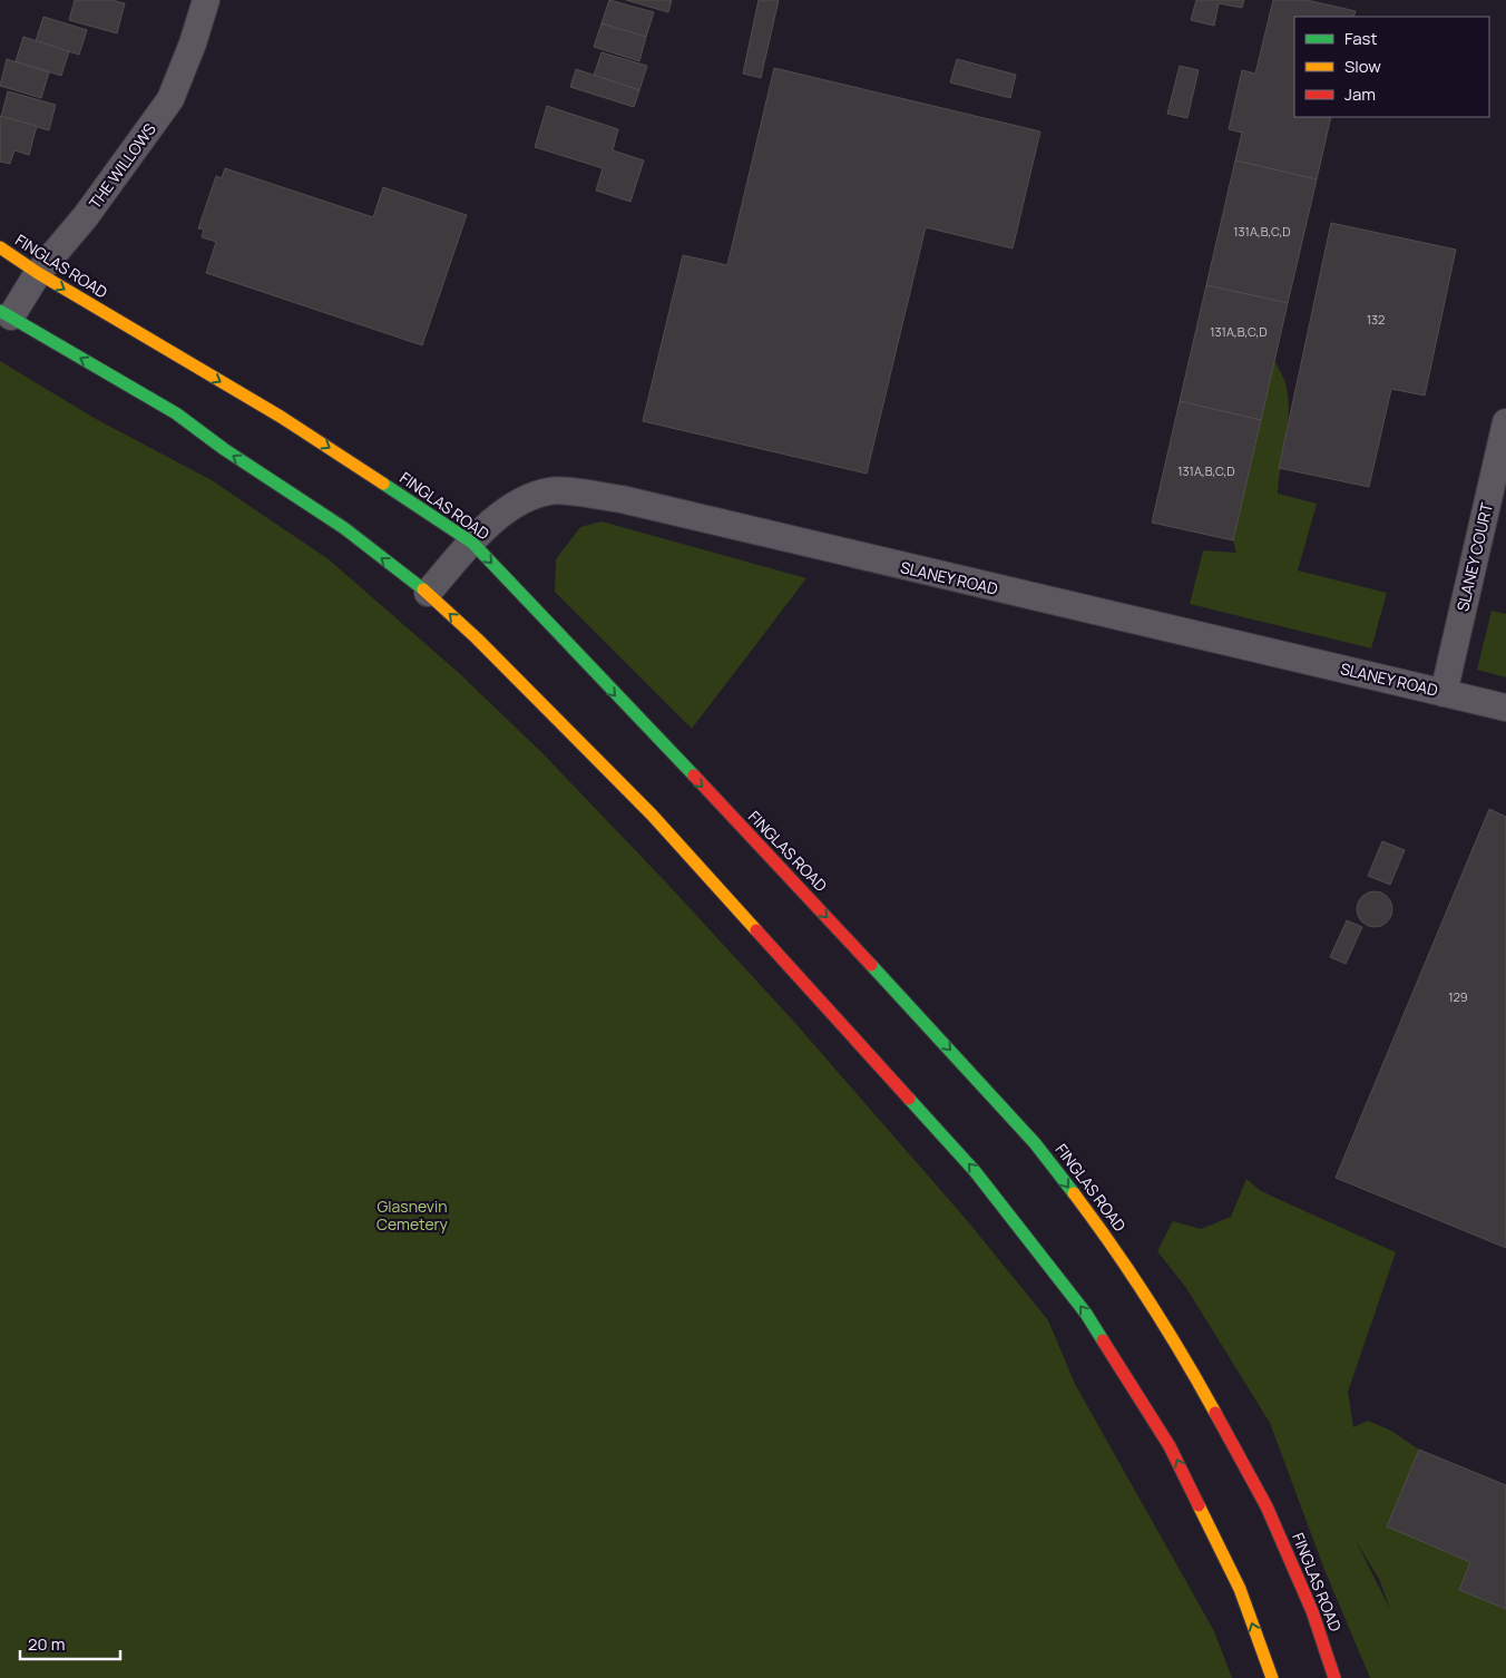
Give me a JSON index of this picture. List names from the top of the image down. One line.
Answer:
{"streets":{"main road":["FINGLAS ROAD"],"street":["THE WILLOWS","SLANEY COURT","SLANEY ROAD"]},"crossings":[["THE WILLOWS","FINGLAS ROAD"],["FINGLAS ROAD","SLANEY ROAD"],["SLANEY COURT","SLANEY ROAD"]],"parks":["Glasnevin Cemetery"],"house_numbers":["131A,B,C,D","132","131A,B,C,D","131A,B,C,D","129"],"legend":["Fast","Slow","Jam"],"scale_bar":"20 m"}
